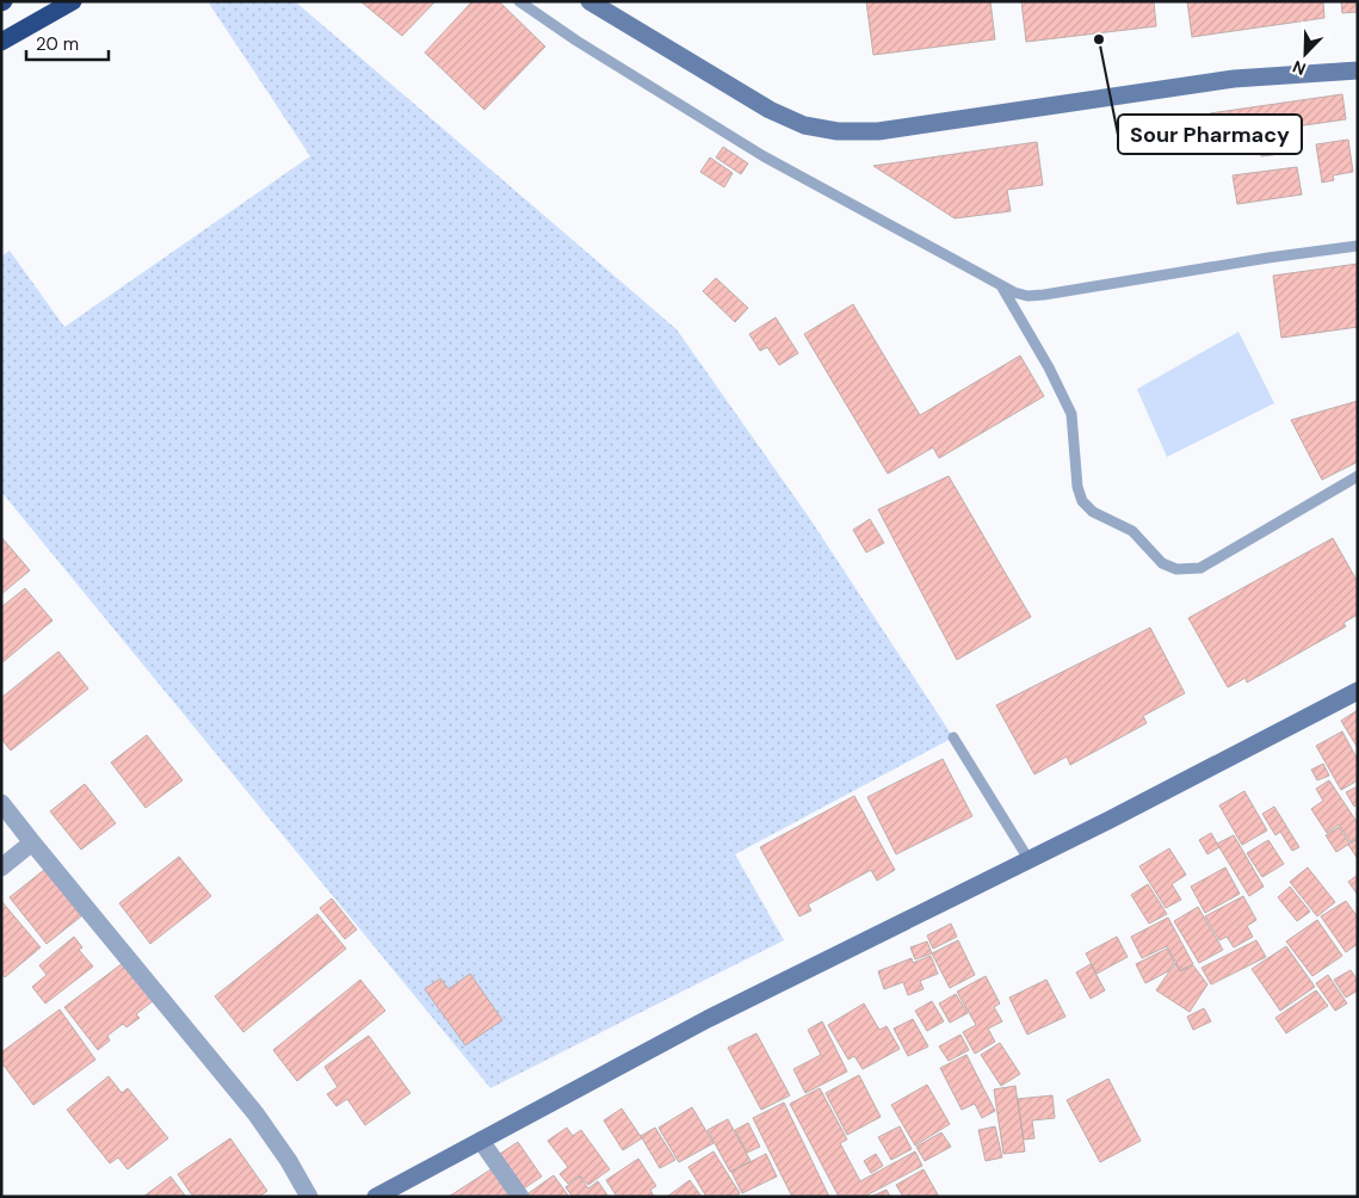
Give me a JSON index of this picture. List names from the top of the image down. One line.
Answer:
{"places":["Sour Pharmacy"],"scale_bar":"20 m","north":"bottom left"}
